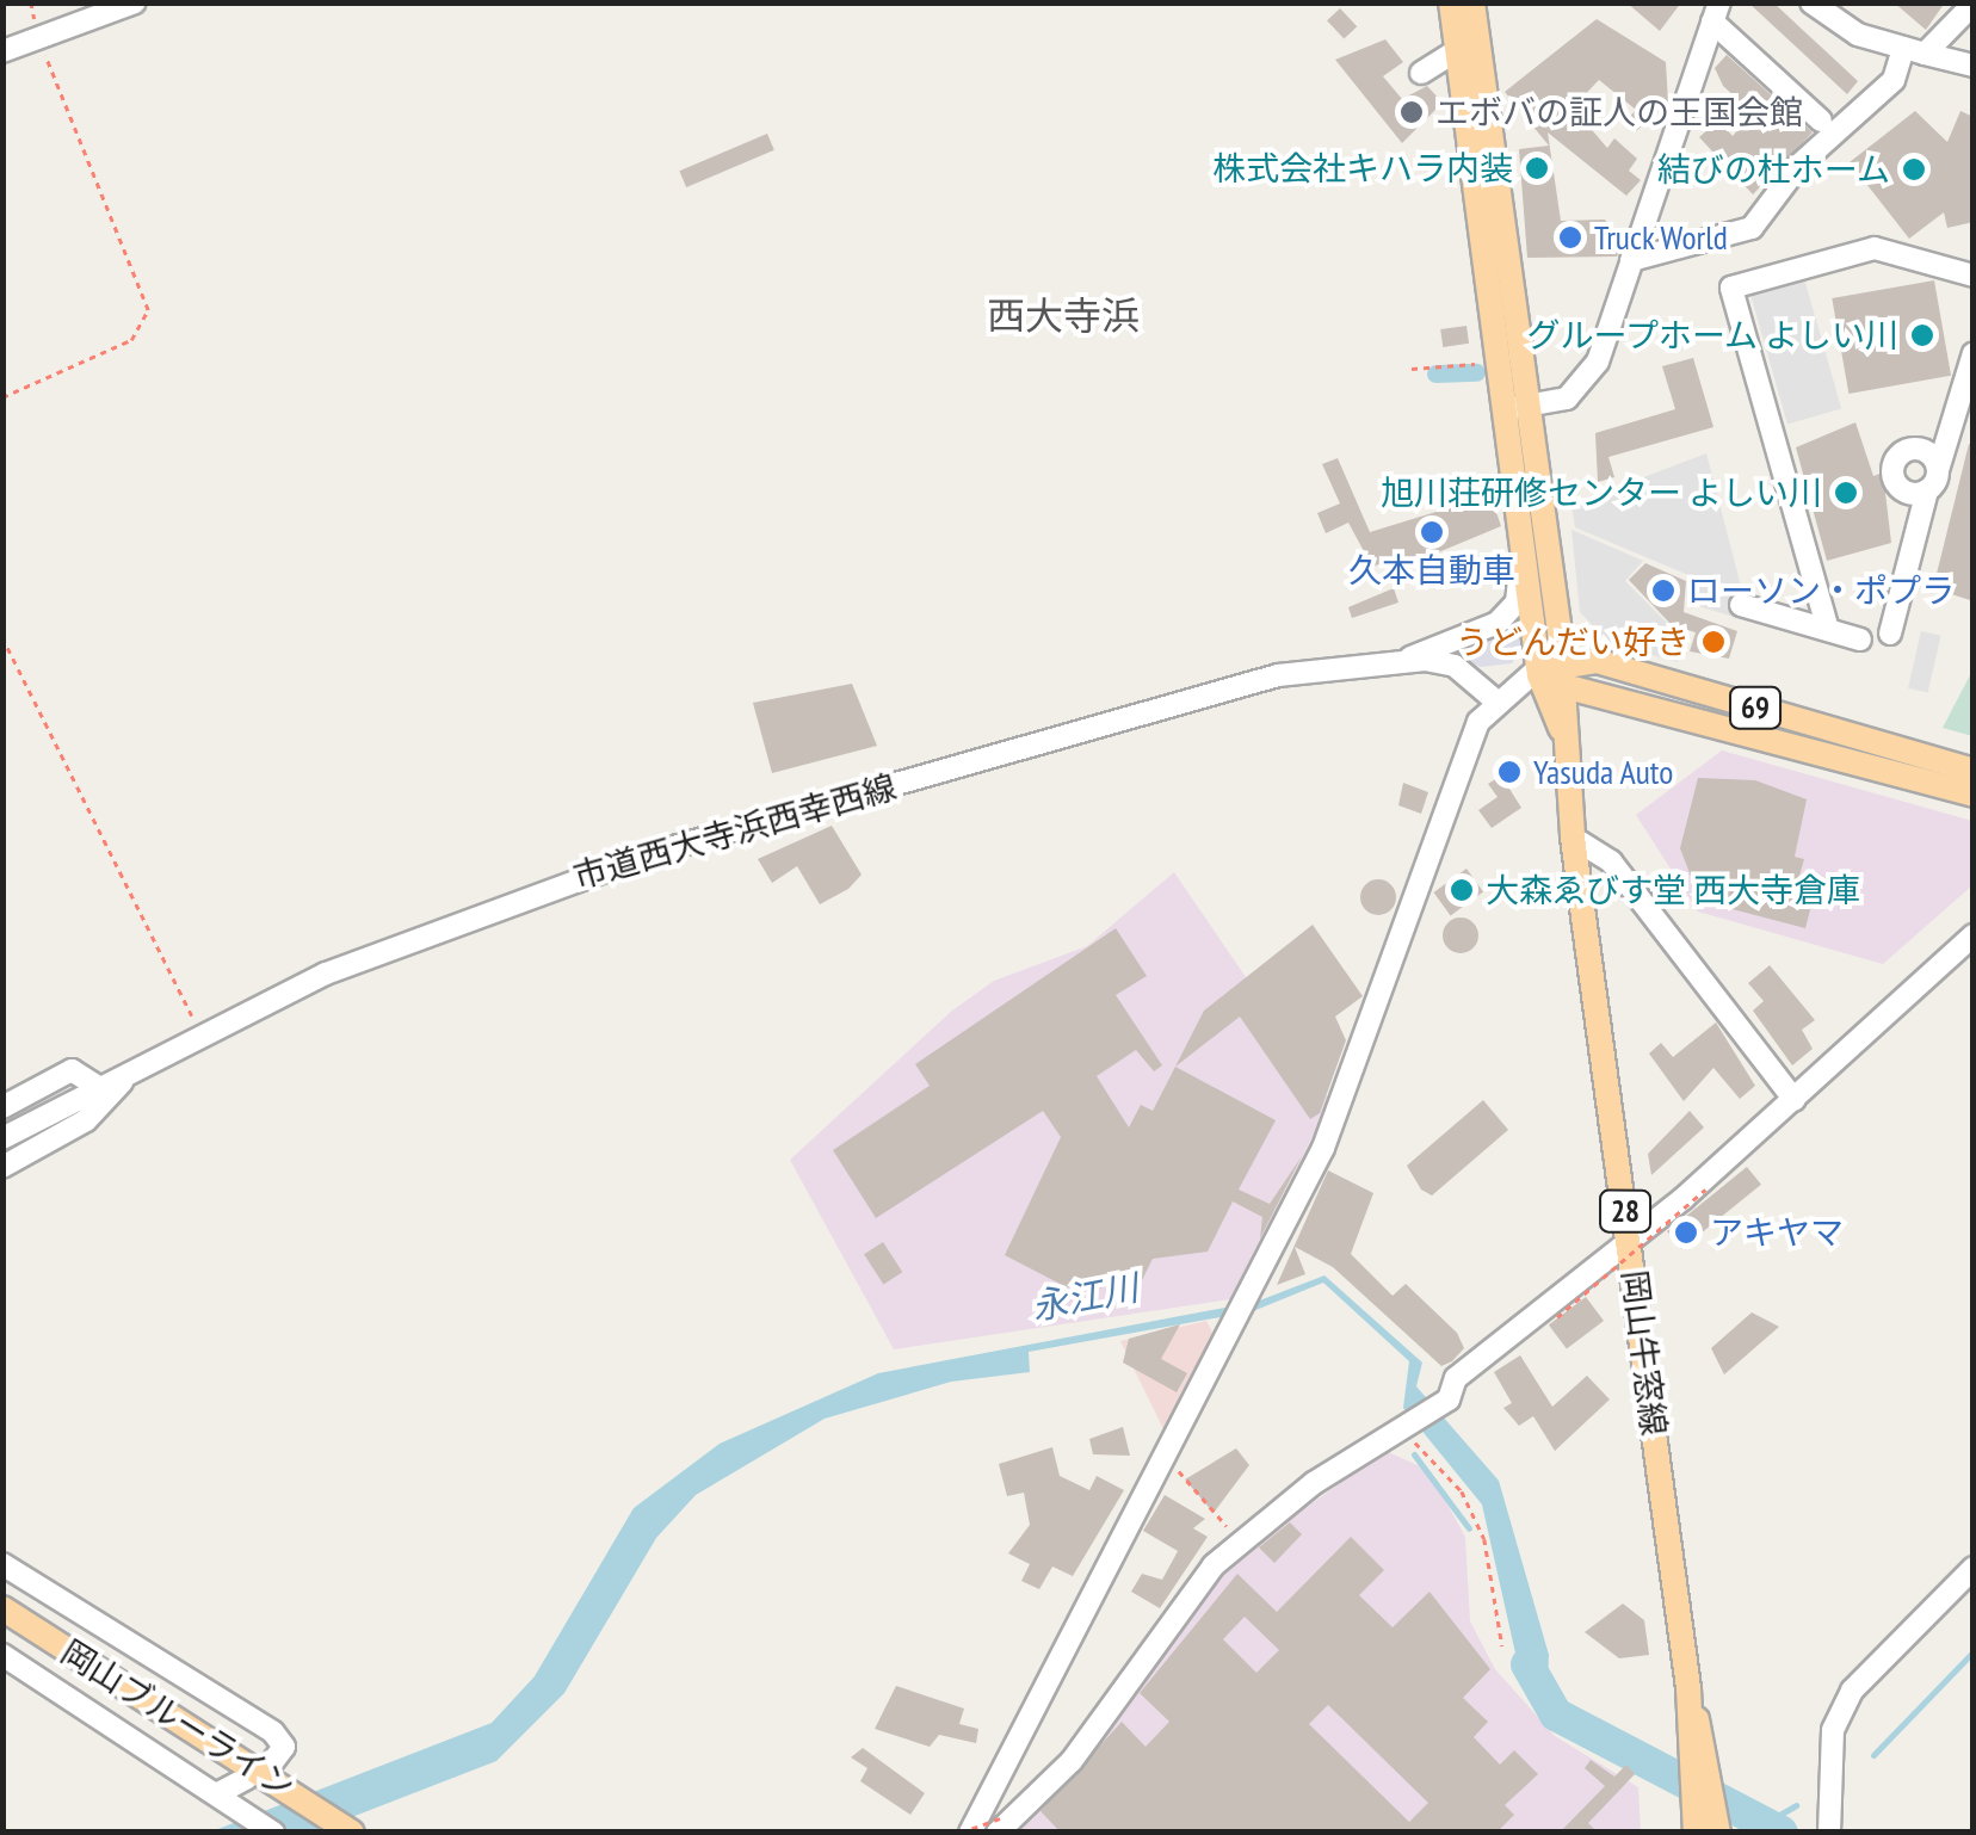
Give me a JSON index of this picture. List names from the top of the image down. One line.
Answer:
{"streets":{"main road":["69","28","岡山牛窓線","岡山ブルーライン"],"street":["市道西大寺浜西幸西線"]},"crossings":[["69","岡山牛窓線"]],"districts":["西大寺浜"],"water":["永江川"],"places":["エボバの証人の王国会館","株式会社キハラ内装","結びの杜ホーム","Truck World","グループホーム よしい川","旭川荘研修センター よしい川","久本自動車","ローソン・ポプラ","うどんだい好き","Yasuda Auto","大森ゑびす堂 西大寺倉庫","アキヤマ"]}
